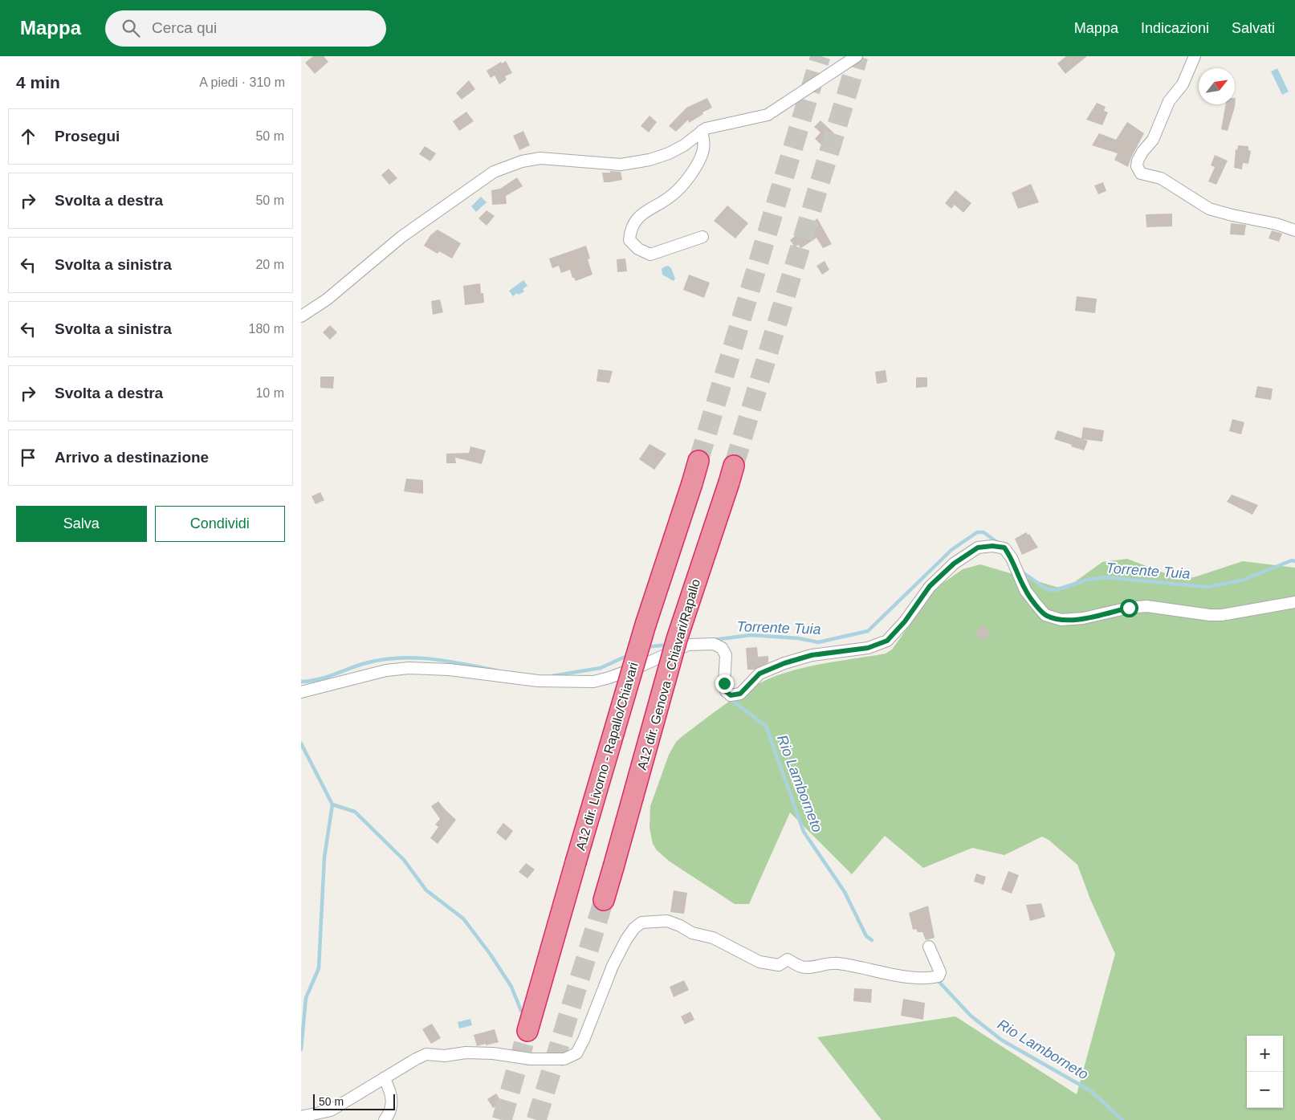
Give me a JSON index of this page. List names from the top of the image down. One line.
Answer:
{"streets":{"highway":["A12 dir. Genova - Chiavari/Rapallo","A12 dir. Livorno - Rapallo/Chiavari"]},"water":["Torrente Tuia","Rio Lamborneto"],"scale_bar":"50 m","north":"top right","page":{"header":"Mappa","search":"Cerca qui","nav":["Mappa","Indicazioni","Salvati"],"heading":["4 min","A piedi · 310 m"],"list":[["Prosegui","50 m"],["Svolta a destra","50 m"],["Svolta a sinistra","20 m"],["Svolta a sinistra","180 m"],["Svolta a destra","10 m"],"Arrivo a destinazione"],"buttons":["Salva","Condividi"],"map_buttons":["+","−"],"scale":"50 m"}}
